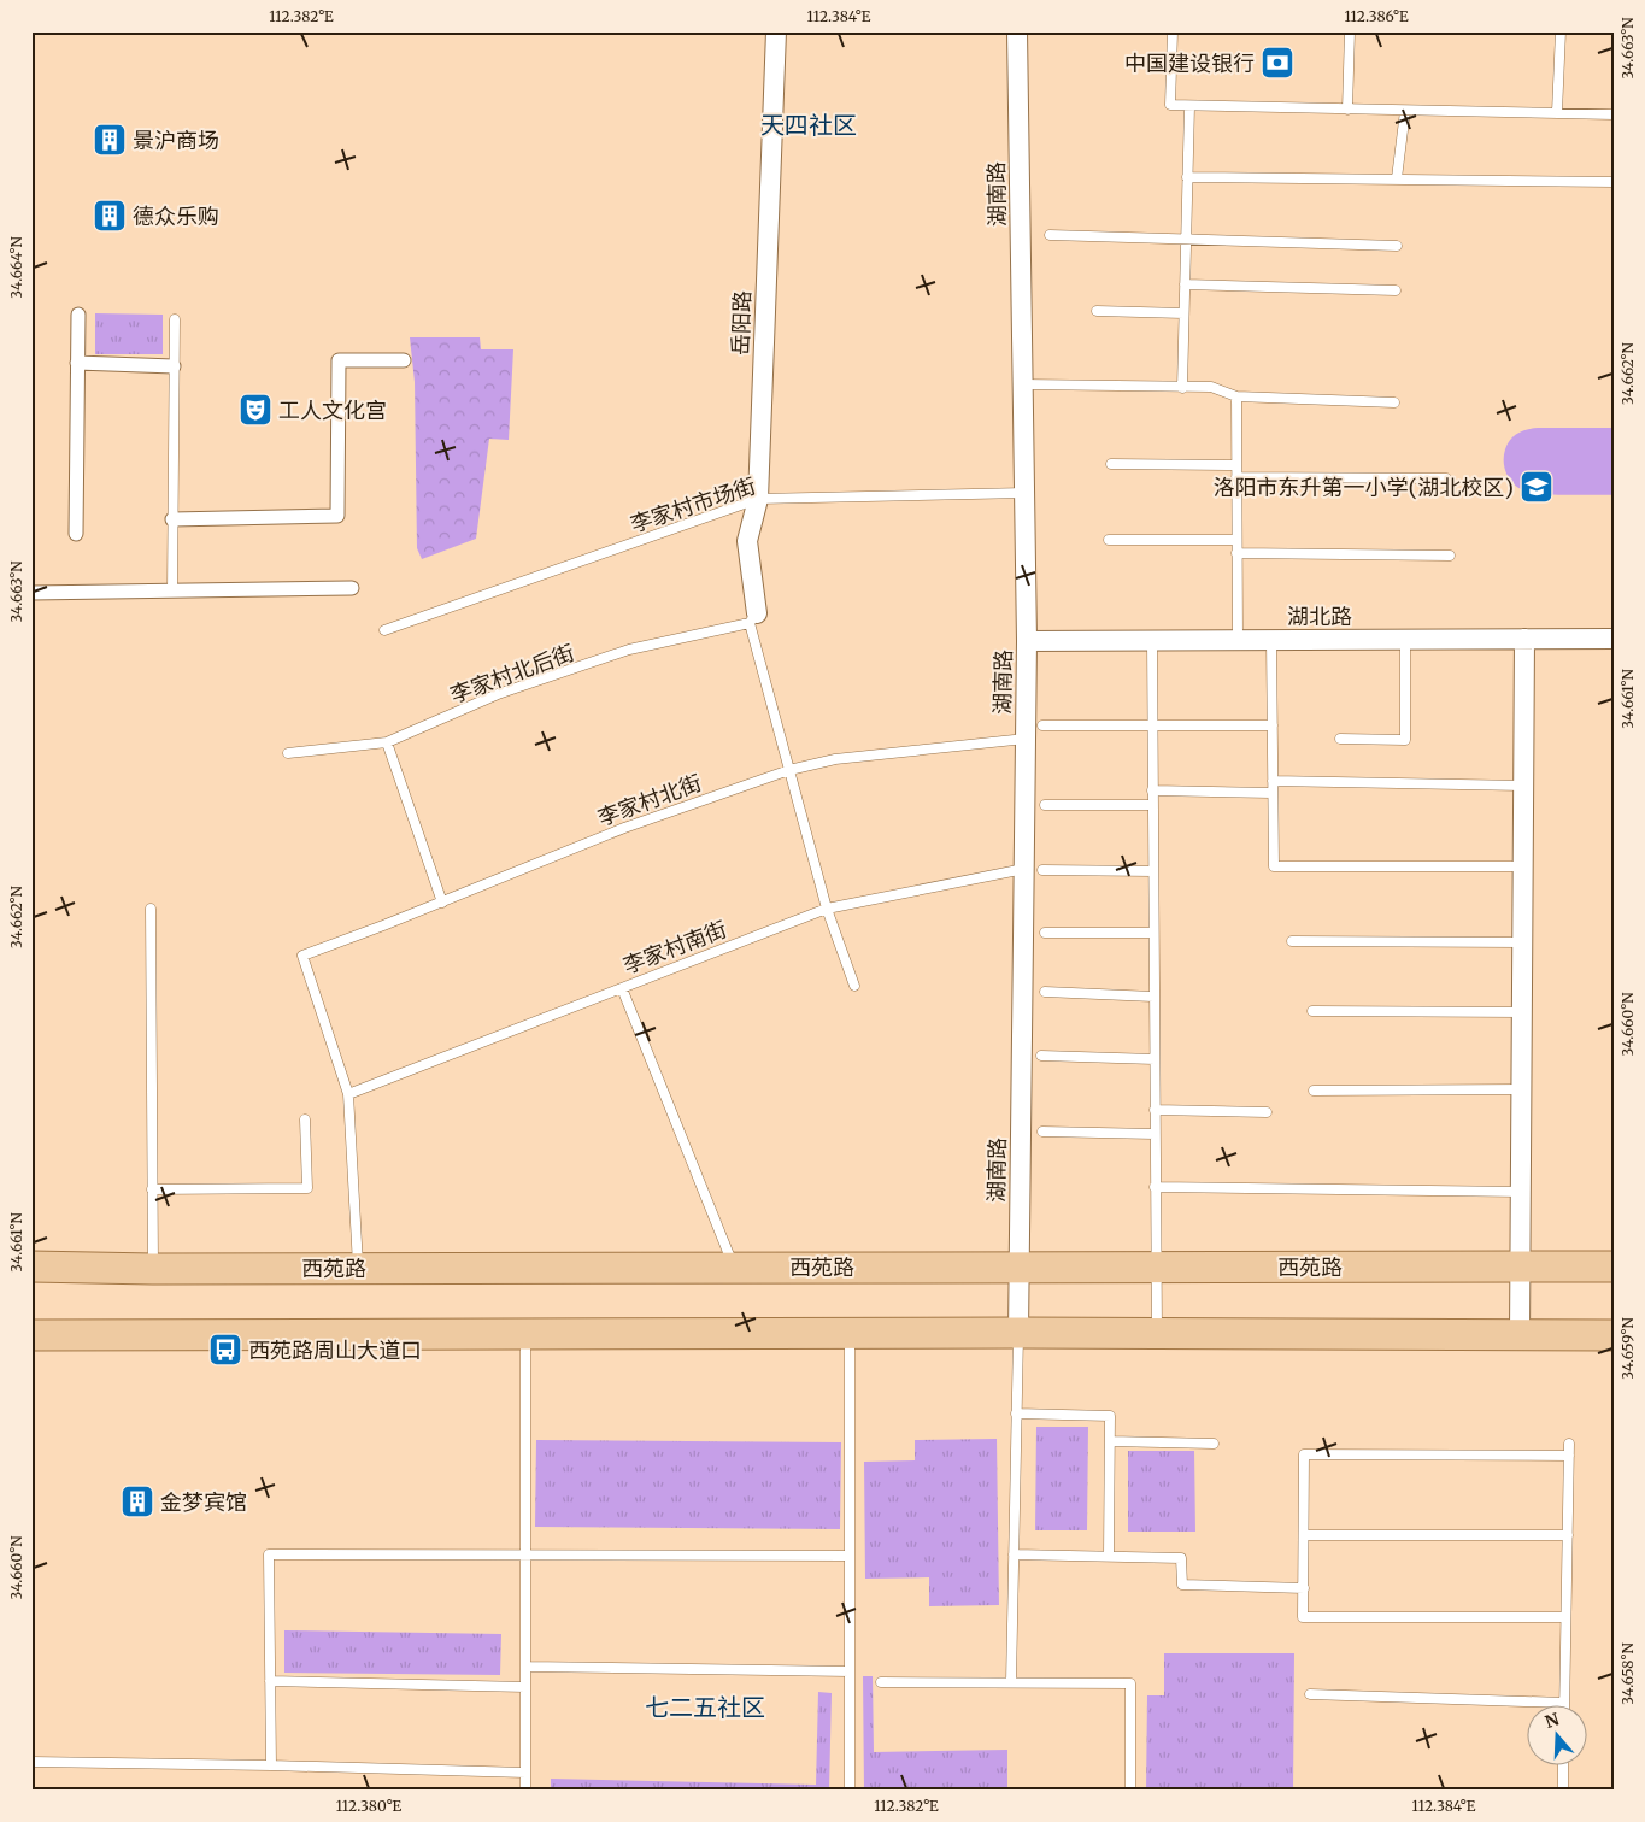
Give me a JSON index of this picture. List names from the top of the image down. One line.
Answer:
{"streets":{"main road":["西苑路"],"street":["湖南路","岳阳路","湖北路"],"lane":["李家村市场街","李家村北后街","李家村北街","李家村南街"]},"crossings":[["湖南路","李家村市场街"],["湖南路","湖北路"],["湖南路","李家村北街"],["湖南路","李家村南街"],["湖南路","西苑路"],["岳阳路","李家村市场街"],["岳阳路","李家村北后街"],["李家村北街","李家村南街"]],"districts":["天四社区","七二五社区"],"places":{"bank":["中国建设银行"],"building":["景沪商场","德众乐购","金梦宾馆"],"theatre":["工人文化宫"],"school or university":["洛阳市东升第一小学(湖北校区)"],"bus stop":["西苑路周山大道口"]},"north":"top","coordinates":["112.382°E","112.384°E","112.386°E","34.663°N","34.664°N","34.662°N","34.661°N","34.660°N","34.659°N","34.658°N","112.380°E"]}
